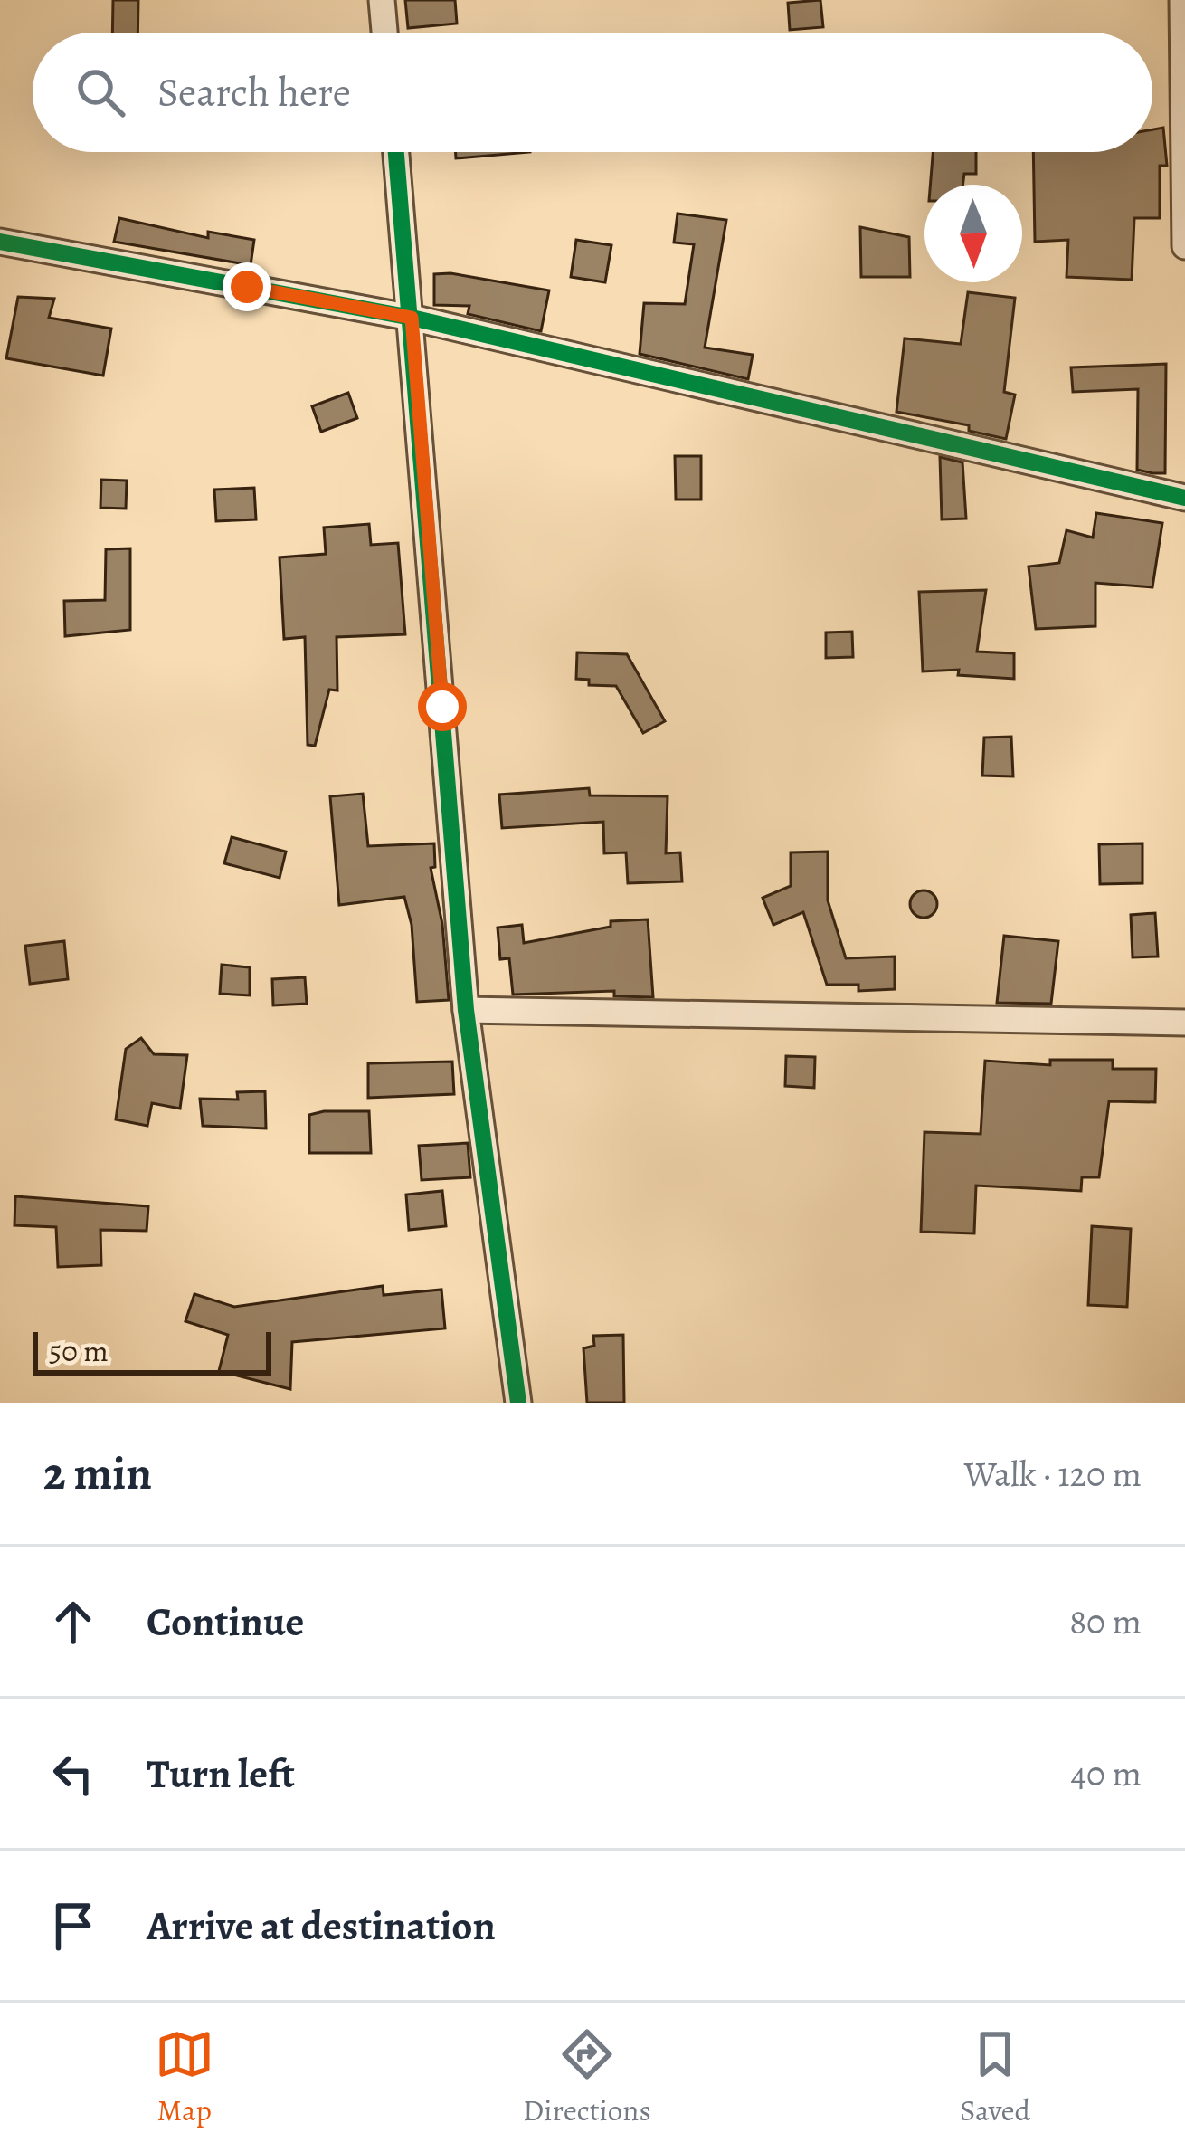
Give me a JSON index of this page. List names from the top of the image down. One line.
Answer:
{"scale_bar":"50 m","north":"bottom","page":{"search":"Search here","scale":"50 m","heading":["2 min","Walk · 120 m"],"list":[["Continue","80 m"],["Turn left","40 m"],"Arrive at destination"],"nav":["Map","Directions","Saved"]}}
